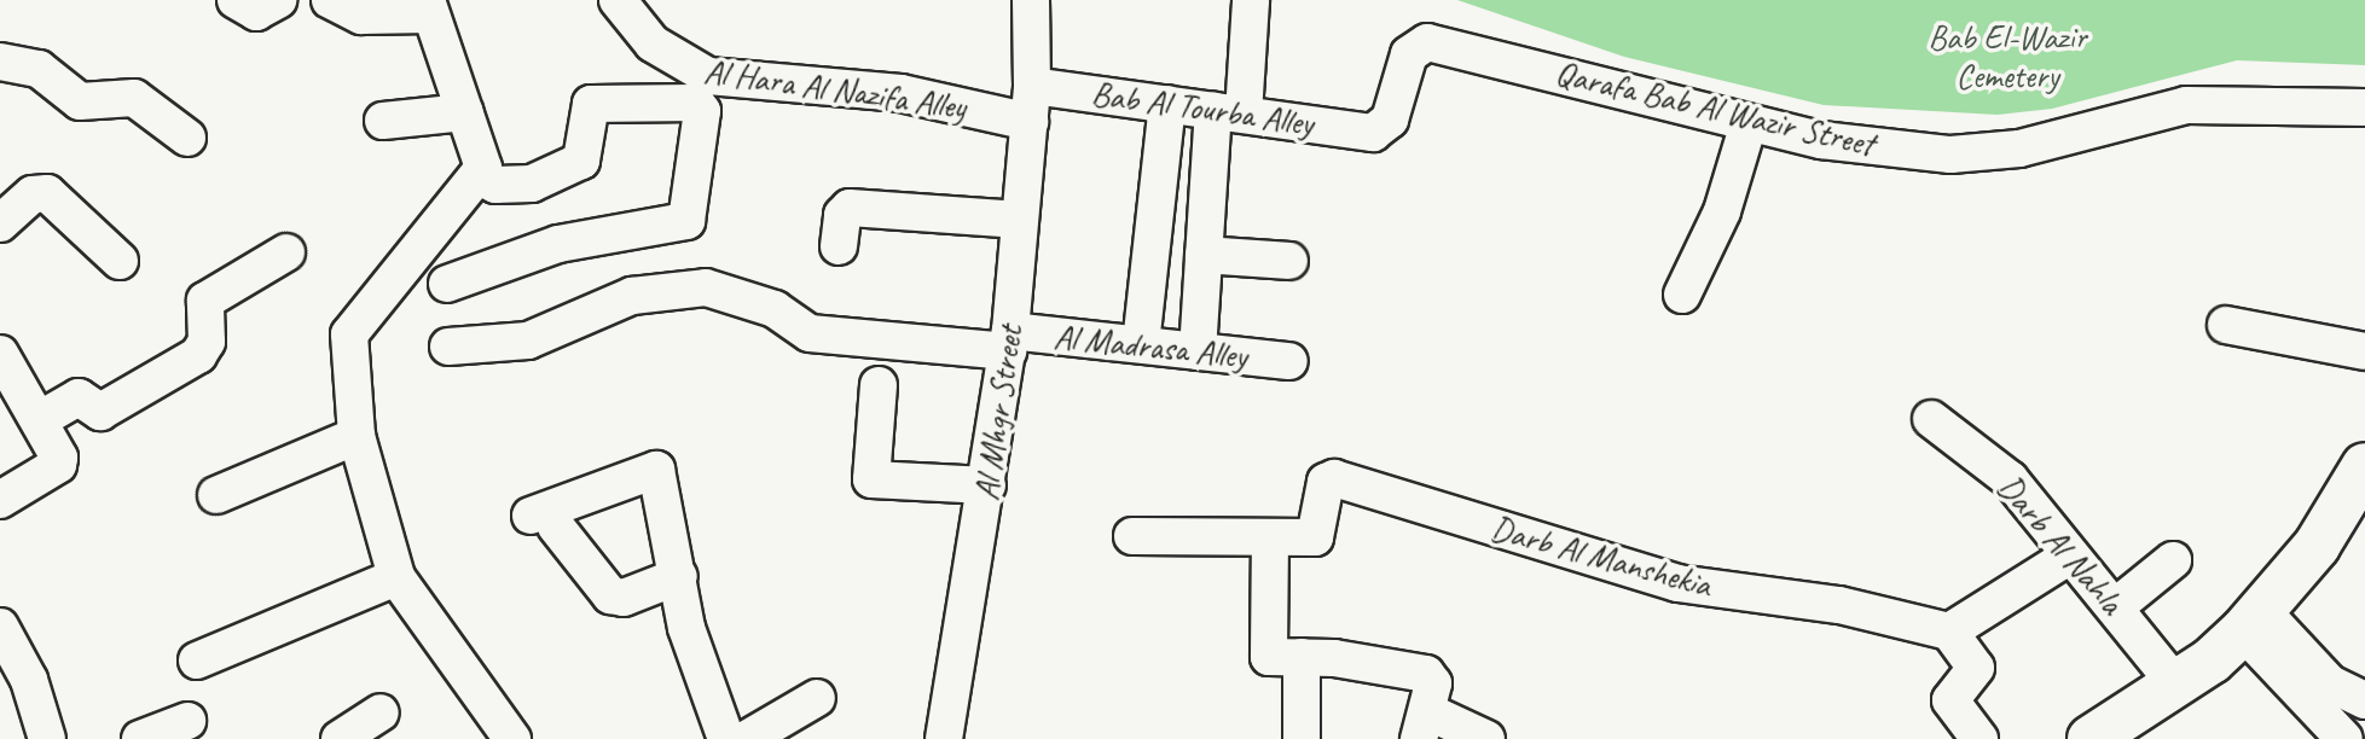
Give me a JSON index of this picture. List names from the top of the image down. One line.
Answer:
{"streets":{"street":["Al Hara Al Nazifa Alley","Bab Al Tourba Alley","Qarafa Bab Al Wazir Street","Al Madrasa Alley","Al Mhgr Street","Darb Al Nahla","Darb Al Manshekia"]},"crossings":[["Al Hara Al Nazifa Alley","Al Mhgr Street"],["Bab Al Tourba Alley","Qarafa Bab Al Wazir Street"],["Bab Al Tourba Alley","Al Mhgr Street"],["Al Madrasa Alley","Al Mhgr Street"]],"parks":["Bab El-Wazir Cemetery"]}
